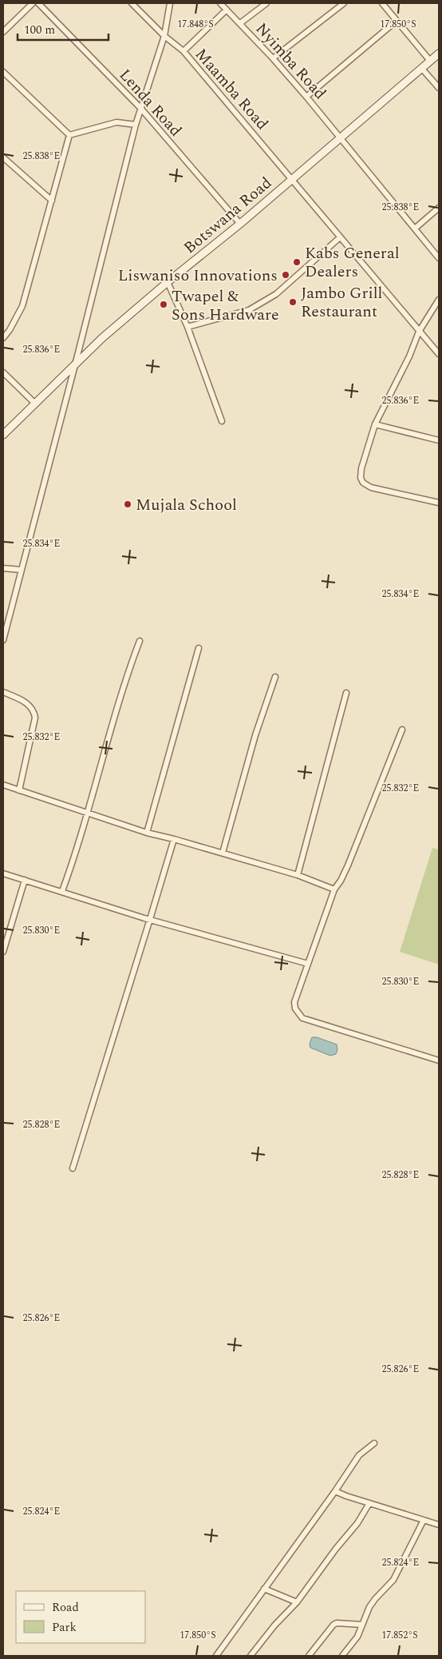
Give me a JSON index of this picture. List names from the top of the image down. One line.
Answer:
{"streets":{"street":["Nyimba Road","Maamba Road","Lenda Road","Botswana Road"]},"crossings":[["Nyimba Road","Botswana Road"],["Maamba Road","Botswana Road"],["Lenda Road","Botswana Road"]],"places":["Kabs General Dealers","Liswaniso Innovations","Jambo Grill Restaurant","Twapel & Sons Hardware","Mujala School"],"legend":["Road","Park"],"scale_bar":"100 m","coordinates":["17.848°S","17.850°S","25.838°E","25.836°E","25.834°E","25.832°E","25.830°E","25.828°E","25.826°E","25.824°E","17.852°S"]}
